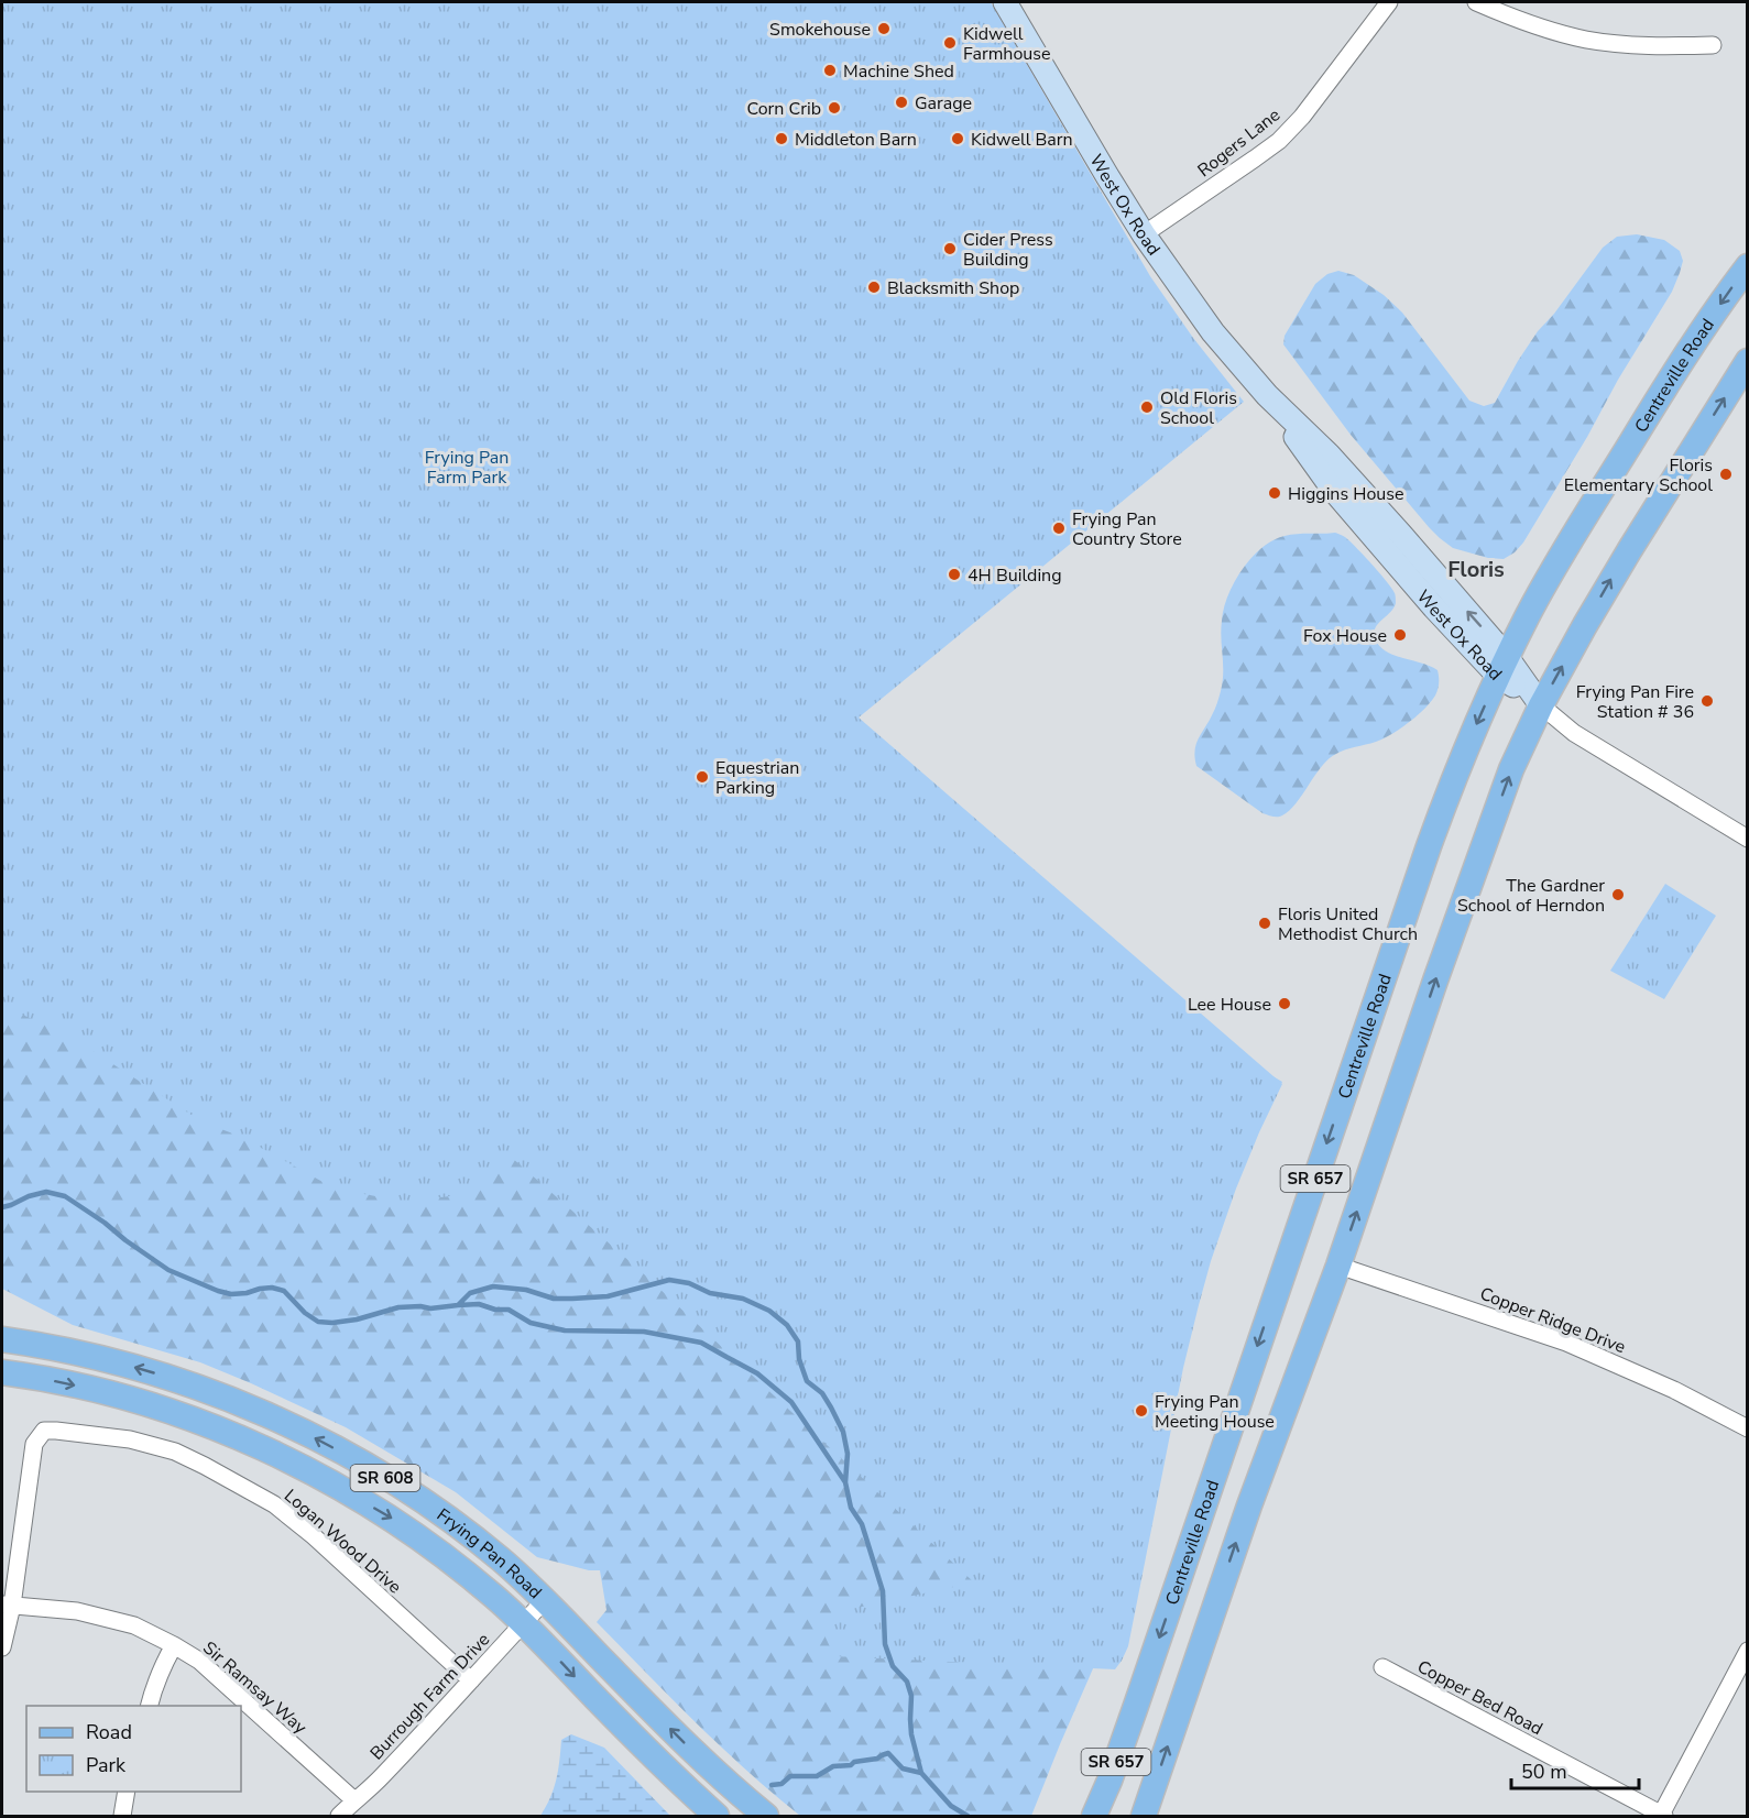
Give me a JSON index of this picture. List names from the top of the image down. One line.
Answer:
{"streets":{"main road":["West Ox Road","Centreville Road","SR 657","SR 608","Frying Pan Road"],"street":["Rogers Lane","Copper Ridge Drive","Logan Wood Drive","Sir Ramsay Way","Burrough Farm Drive","Copper Bed Road"]},"crossings":[["Rogers Lane","West Ox Road"],["West Ox Road","Centreville Road"],["West Ox Road","SR 657"],["SR 657","Copper Ridge Drive"],["Logan Wood Drive","Sir Ramsay Way"],["Logan Wood Drive","Burrough Farm Drive"],["Frying Pan Road","Burrough Farm Drive"],["Sir Ramsay Way","Burrough Farm Drive"]],"districts":["Floris"],"parks":["Frying Pan Farm Park"],"places":["Smokehouse","Kidwell Farmhouse","Machine Shed","Garage","Corn Crib","Middleton Barn","Kidwell Barn","Cider Press Building","Blacksmith Shop","Old Floris School","Floris Elementary School","Higgins House","Frying Pan Country Store","4H Building","Fox House","Frying Pan Fire Station # 36","Equestrian Parking","The Gardner School of Herndon","Floris United Methodist Church","Lee House","Frying Pan Meeting House"],"legend":["Road","Park"],"scale_bar":"50 m"}
